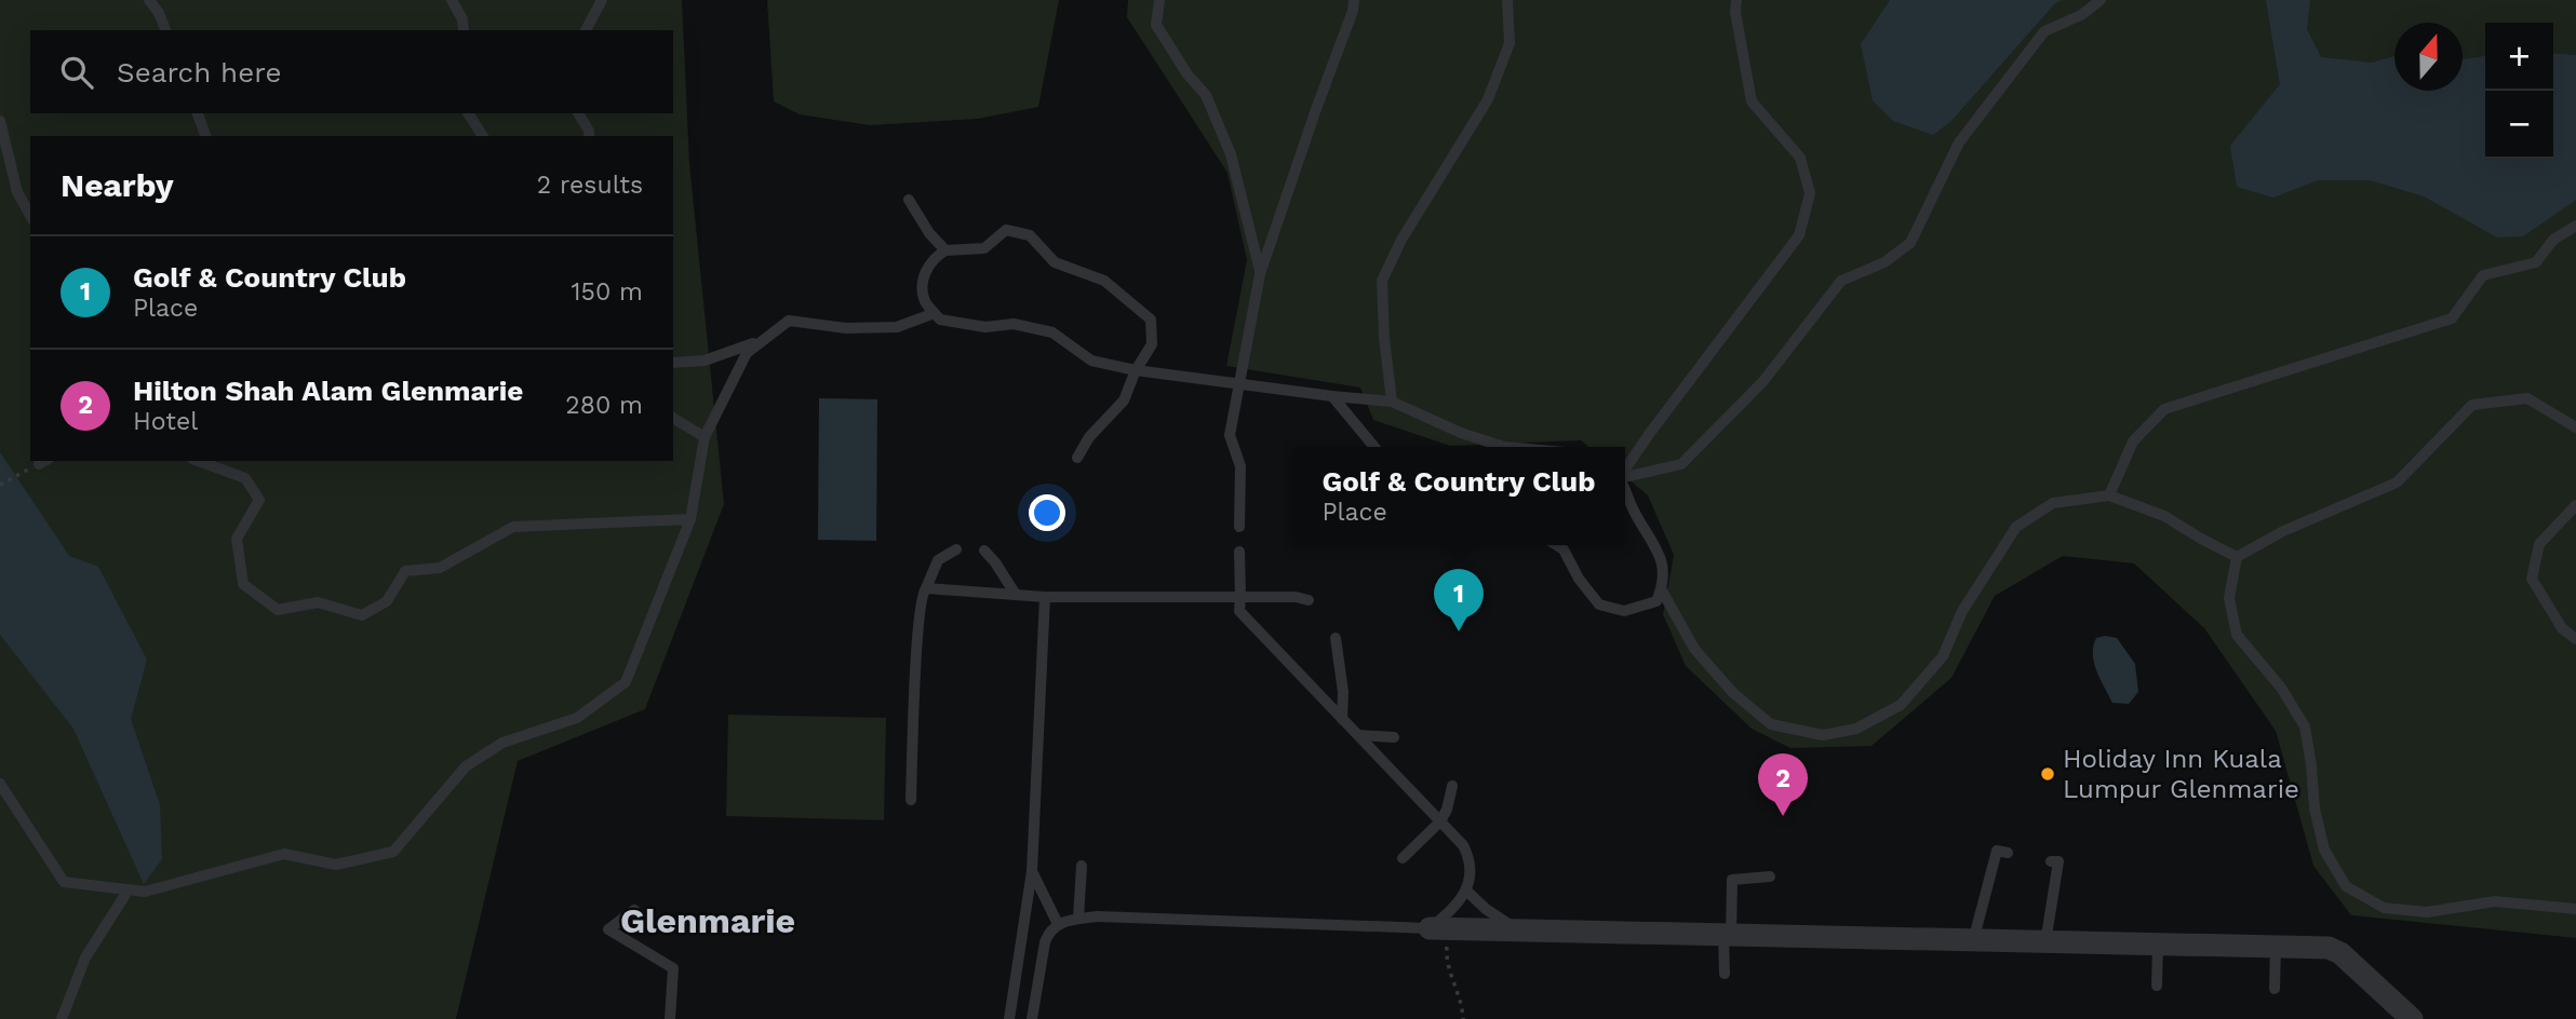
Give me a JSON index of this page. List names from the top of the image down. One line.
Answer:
{"districts":["Glenmarie"],"places":["Holiday Inn Kuala Lumpur Glenmarie"],"north":"top","page":{"map_buttons":["+","−"],"search":"Search here","heading":["Nearby","2 results"],"list":[{"mark":"1","name":"Golf & Country Club","note":"Place","value":"150 m"},{"mark":"2","name":"Hilton Shah Alam Glenmarie","note":"Hotel","value":"280 m"}],"popup":["Golf & Country Club","Place"],"pins":["1","2"]}}
